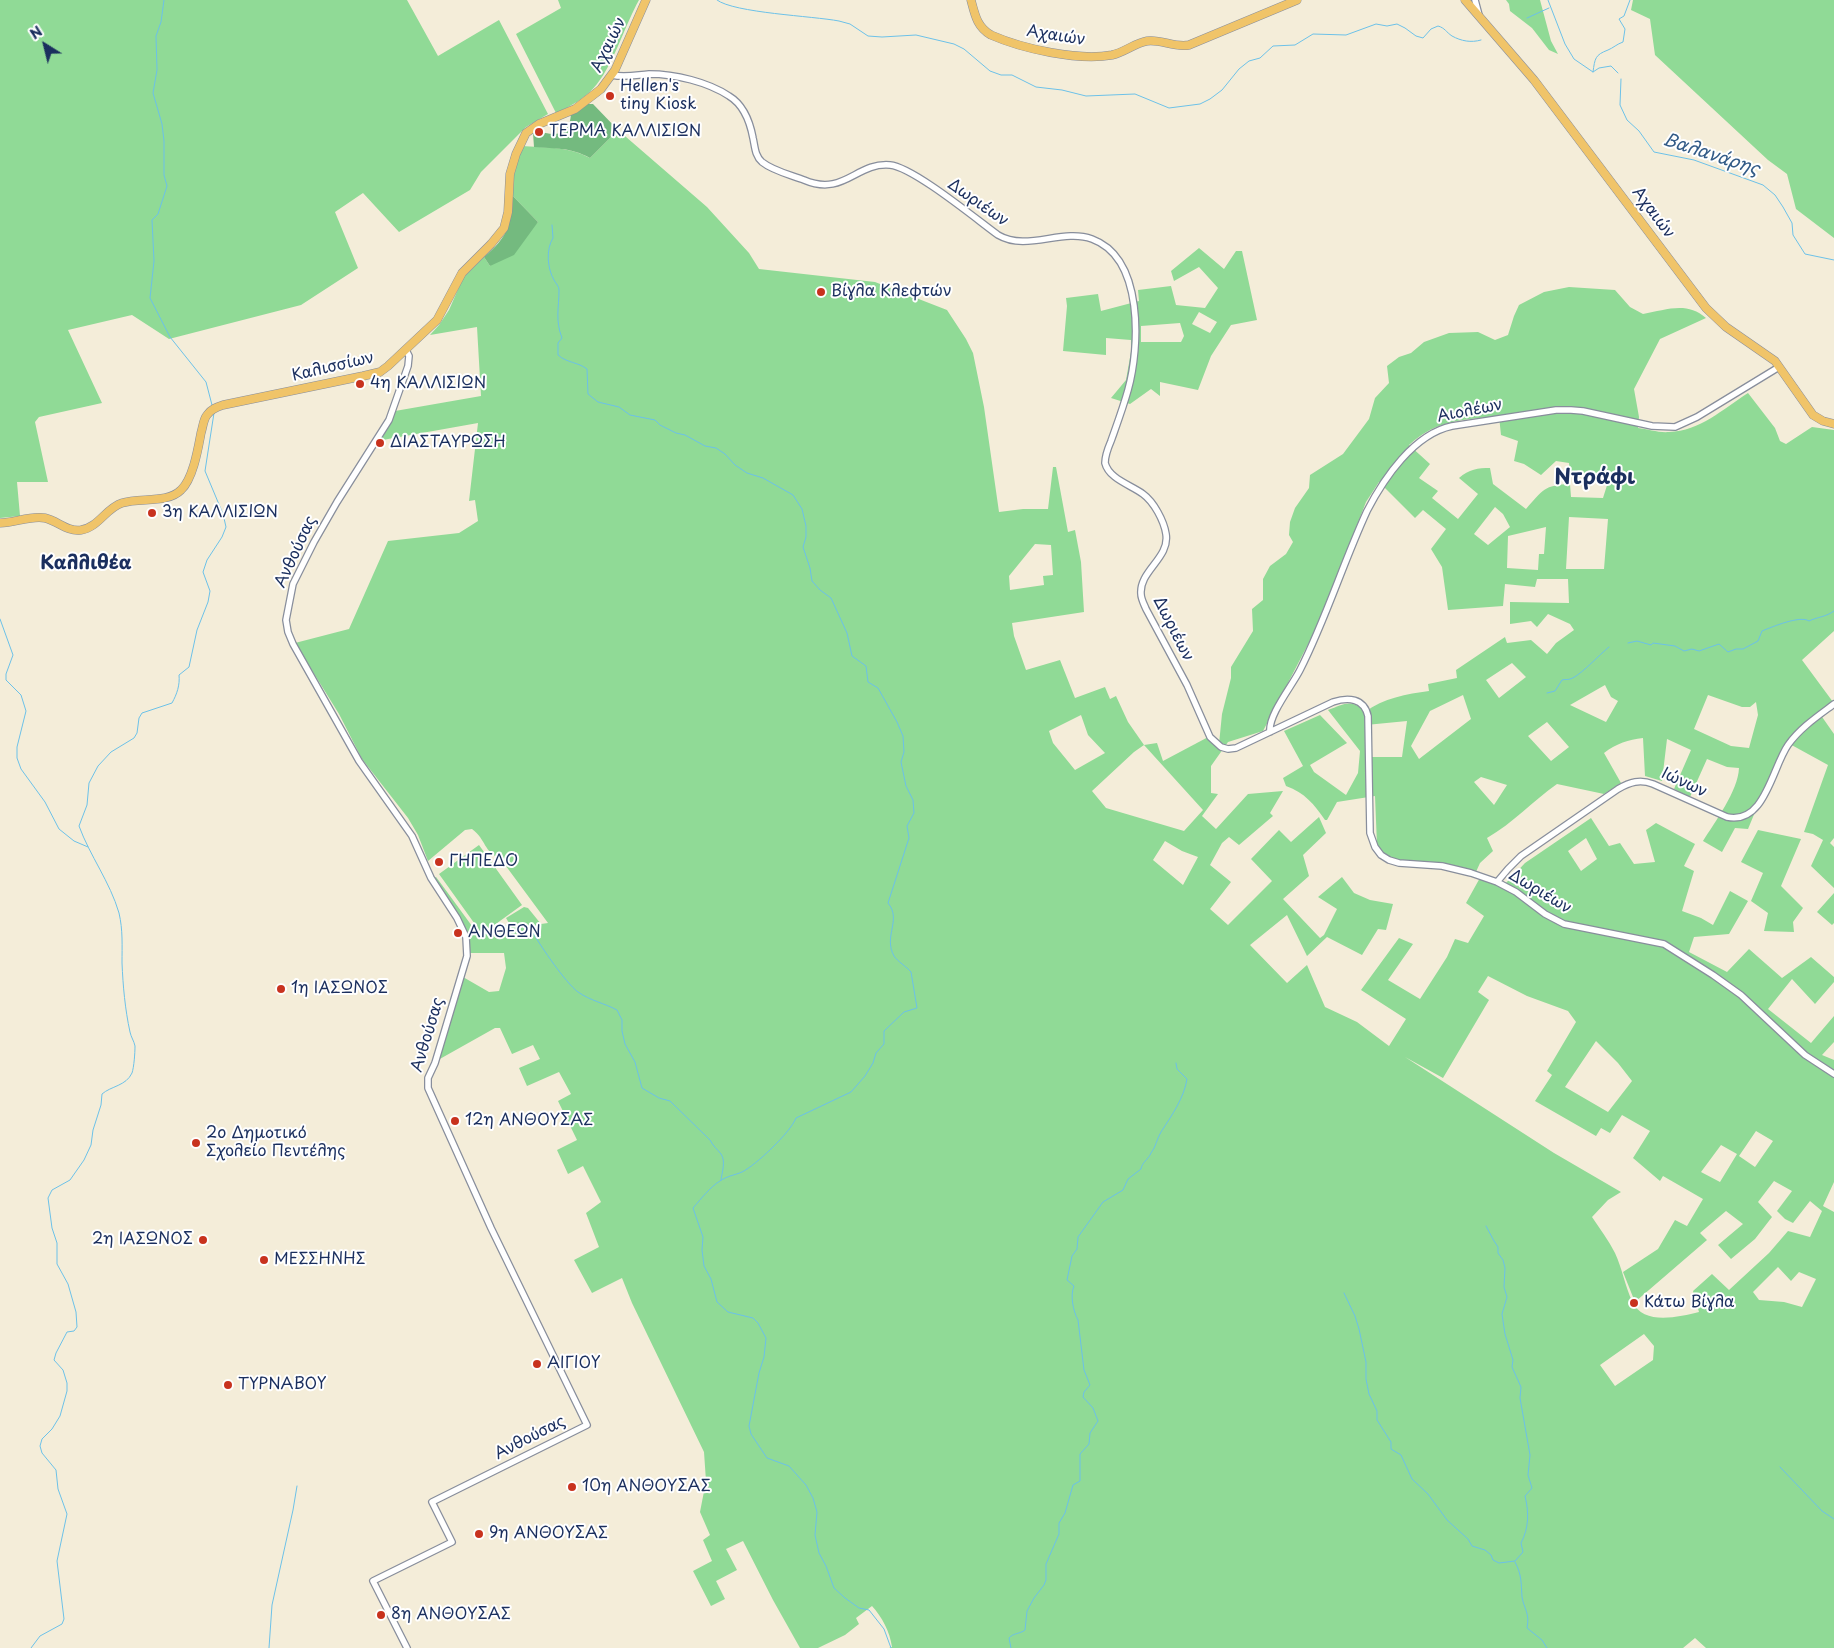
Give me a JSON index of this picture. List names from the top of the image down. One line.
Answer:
{"streets":{"main road":["Αχαιών","Καλισσίων"],"street":["Δωριέων","Αιολέων","Ανθούσας","Ιώνων"]},"crossings":[["Αχαιών","Δωριέων"],["Αχαιών","Καλισσίων"],["Αχαιών","Αιολέων"],["Δωριέων","Αιολέων"],["Δωριέων","Ιώνων"],["Καλισσίων","Ανθούσας"]],"districts":["Ντράφι","Καλλιθέα"],"water":["Βαλανάρης"],"places":["Hellen's tiny Kiosk","ΤΕΡΜΑ ΚΑΛΛΙΣΙΩΝ","Βίγλα Κλεφτών","4η ΚΑΛΛΙΣΙΩΝ","ΔΙΑΣΤΑΥΡΩΣΗ","3η ΚΑΛΛΙΣΙΩΝ","ΓΗΠΕΔΟ","ΑΝΘΕΩΝ","1η ΙΑΣΩΝΟΣ","12η ΑΝΘΟΥΣΑΣ","2ο Δημοτικό Σχολείο Πεντέλης","2η ΙΑΣΩΝΟΣ","ΜΕΣΣΗΝΗΣ","Κάτω Βίγλα","ΑΙΓΙΟΥ","ΤΥΡΝΑΒΟΥ","10η ΑΝΘΟΥΣΑΣ","9η ΑΝΘΟΥΣΑΣ","8η ΑΝΘΟΥΣΑΣ"],"north":"top left"}
